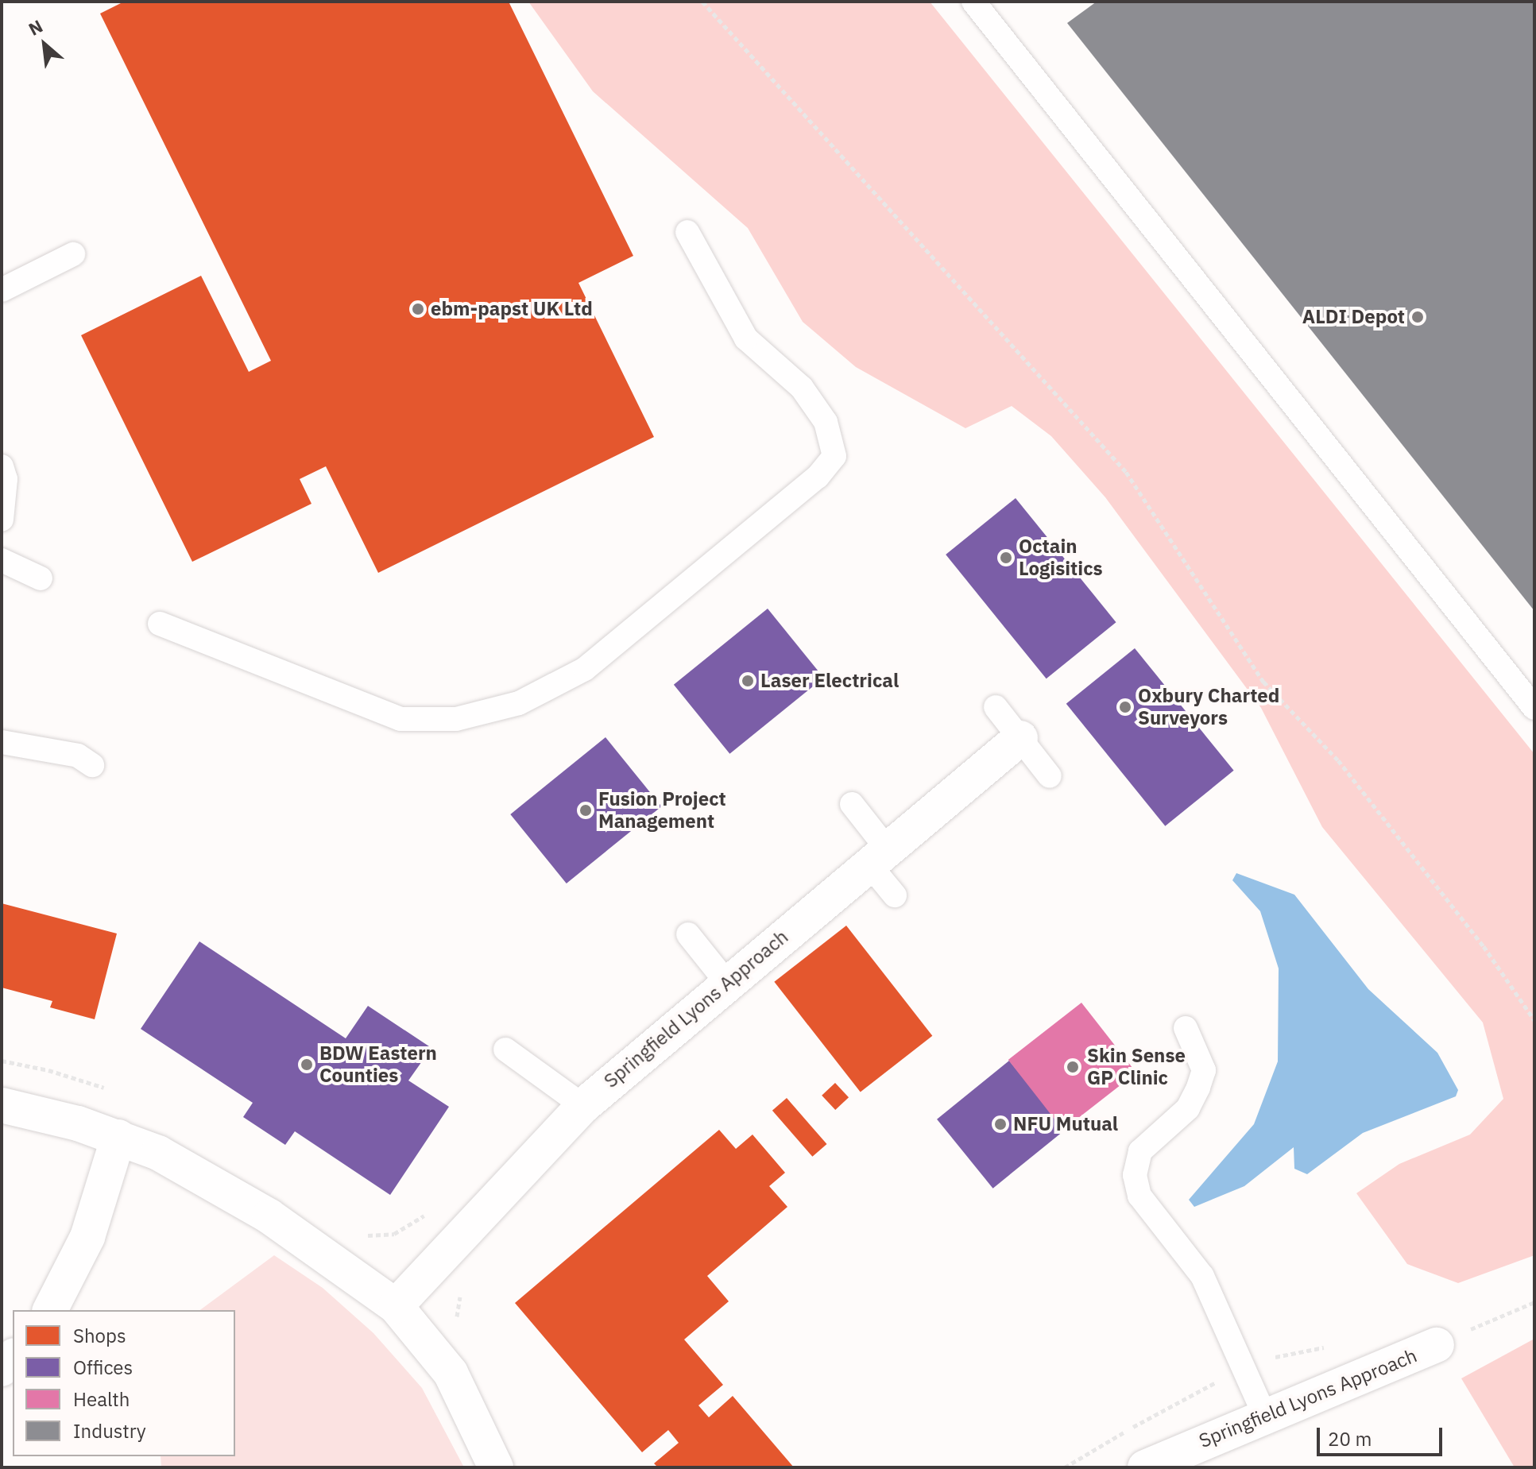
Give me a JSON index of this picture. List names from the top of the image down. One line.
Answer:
{"streets":{"street":["Springfield Lyons Approach"]},"places":["ebm-papst UK Ltd","ALDI Depot","Octain Logisitics","Laser Electrical","Oxbury Charted Surveyors","Fusion Project Management","BDW Eastern Counties","Skin Sense GP Clinic","NFU Mutual"],"legend":["Shops","Offices","Health","Industry"],"scale_bar":"20 m","north":"top left"}
